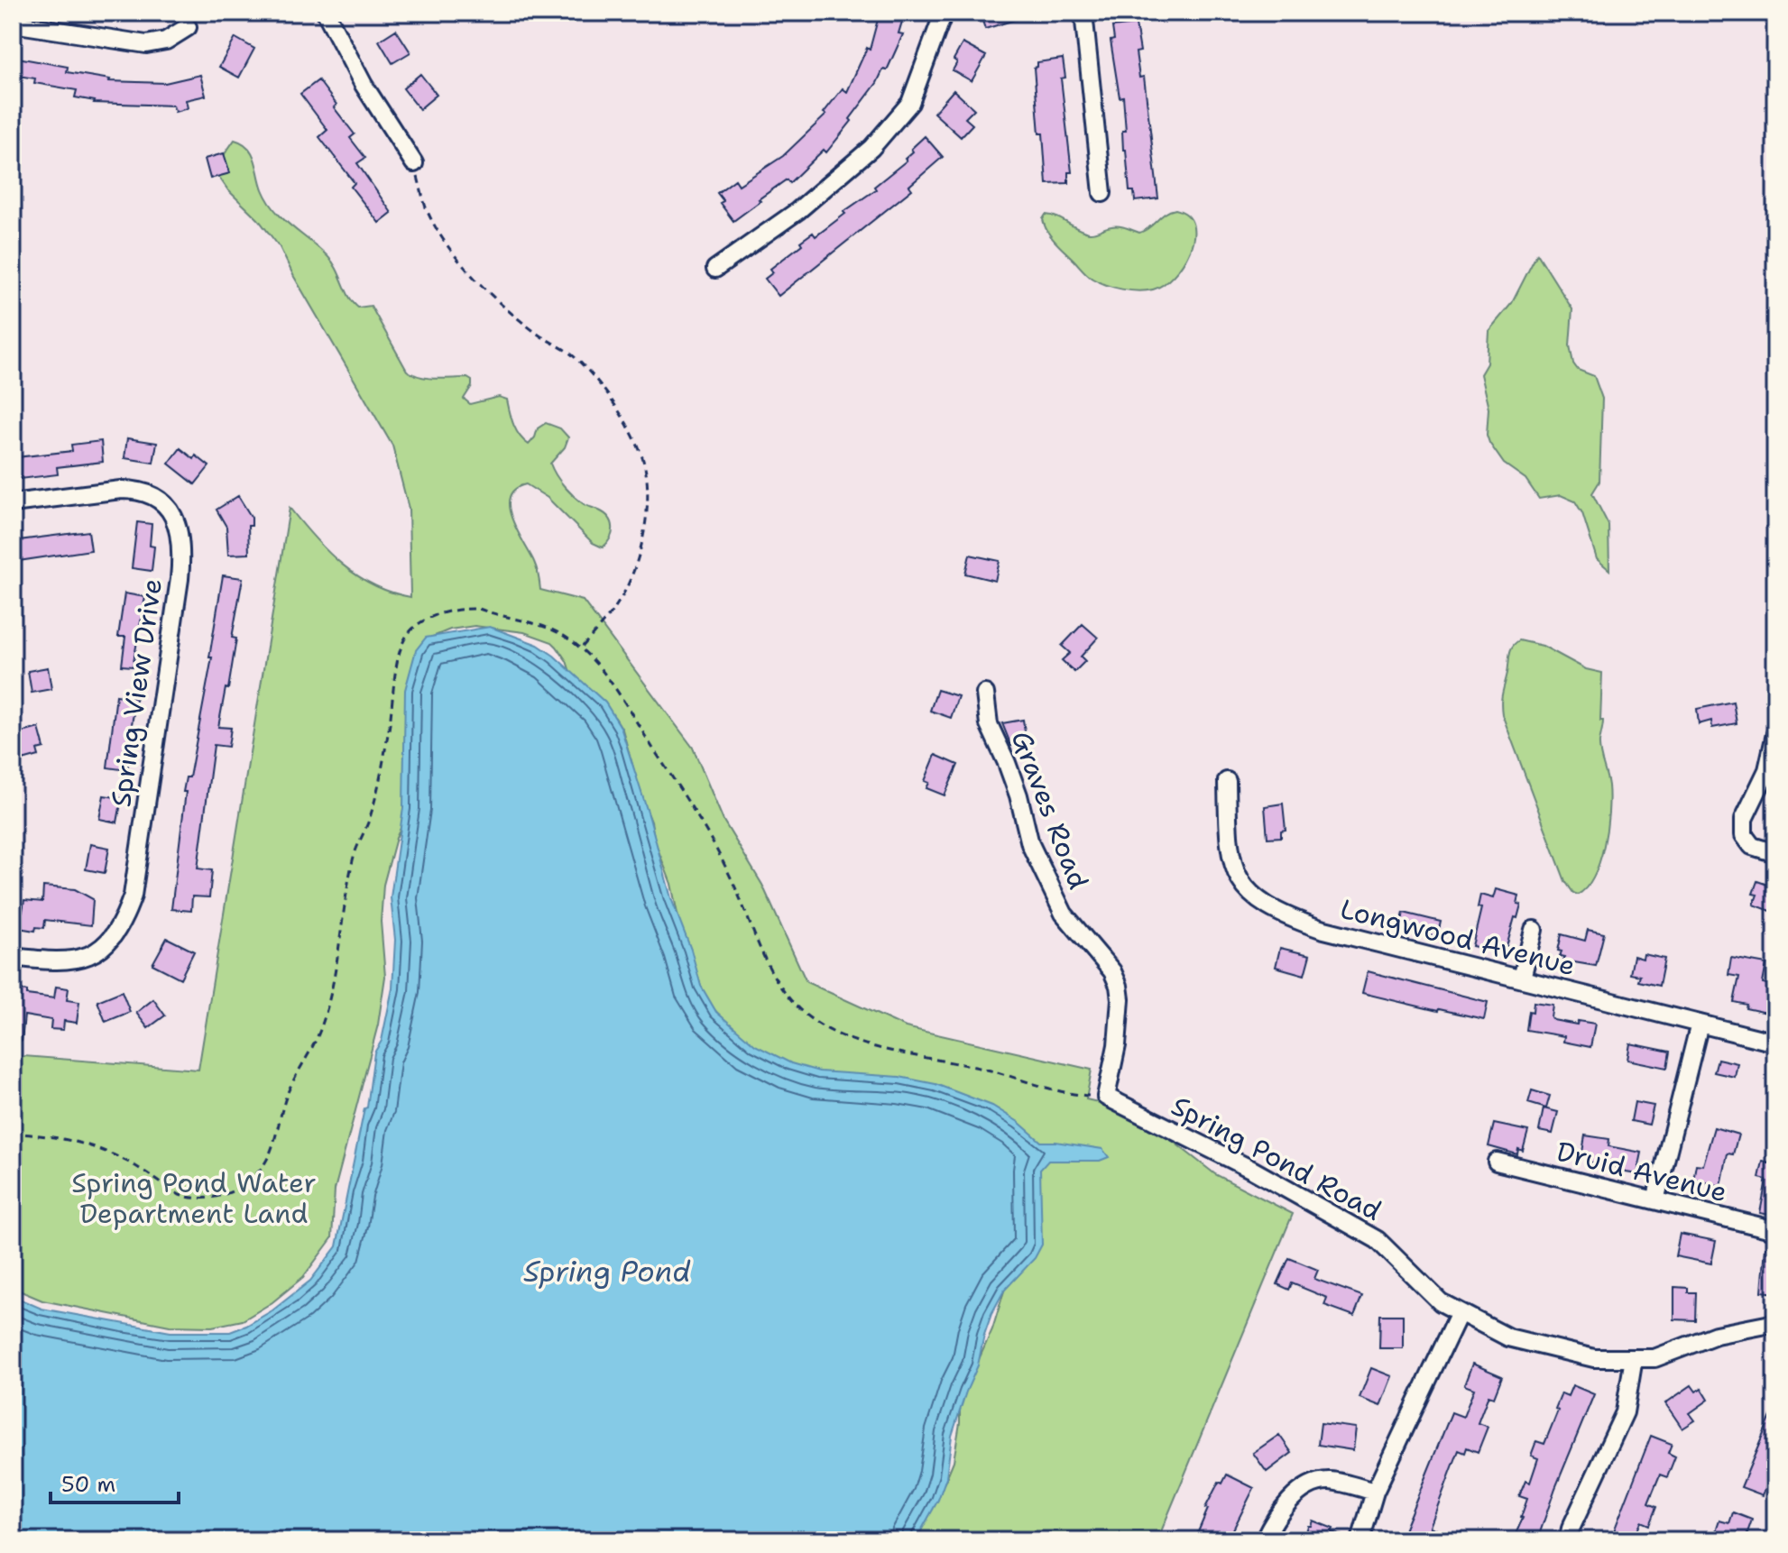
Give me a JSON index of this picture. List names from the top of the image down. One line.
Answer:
{"streets":{"street":["Spring View Drive","Graves Road","Longwood Avenue","Spring Pond Road","Druid Avenue"]},"crossings":[["Graves Road","Spring Pond Road"]],"water":["Spring Pond"],"parks":["Spring Pond Water Department Land"],"scale_bar":"50 m"}
